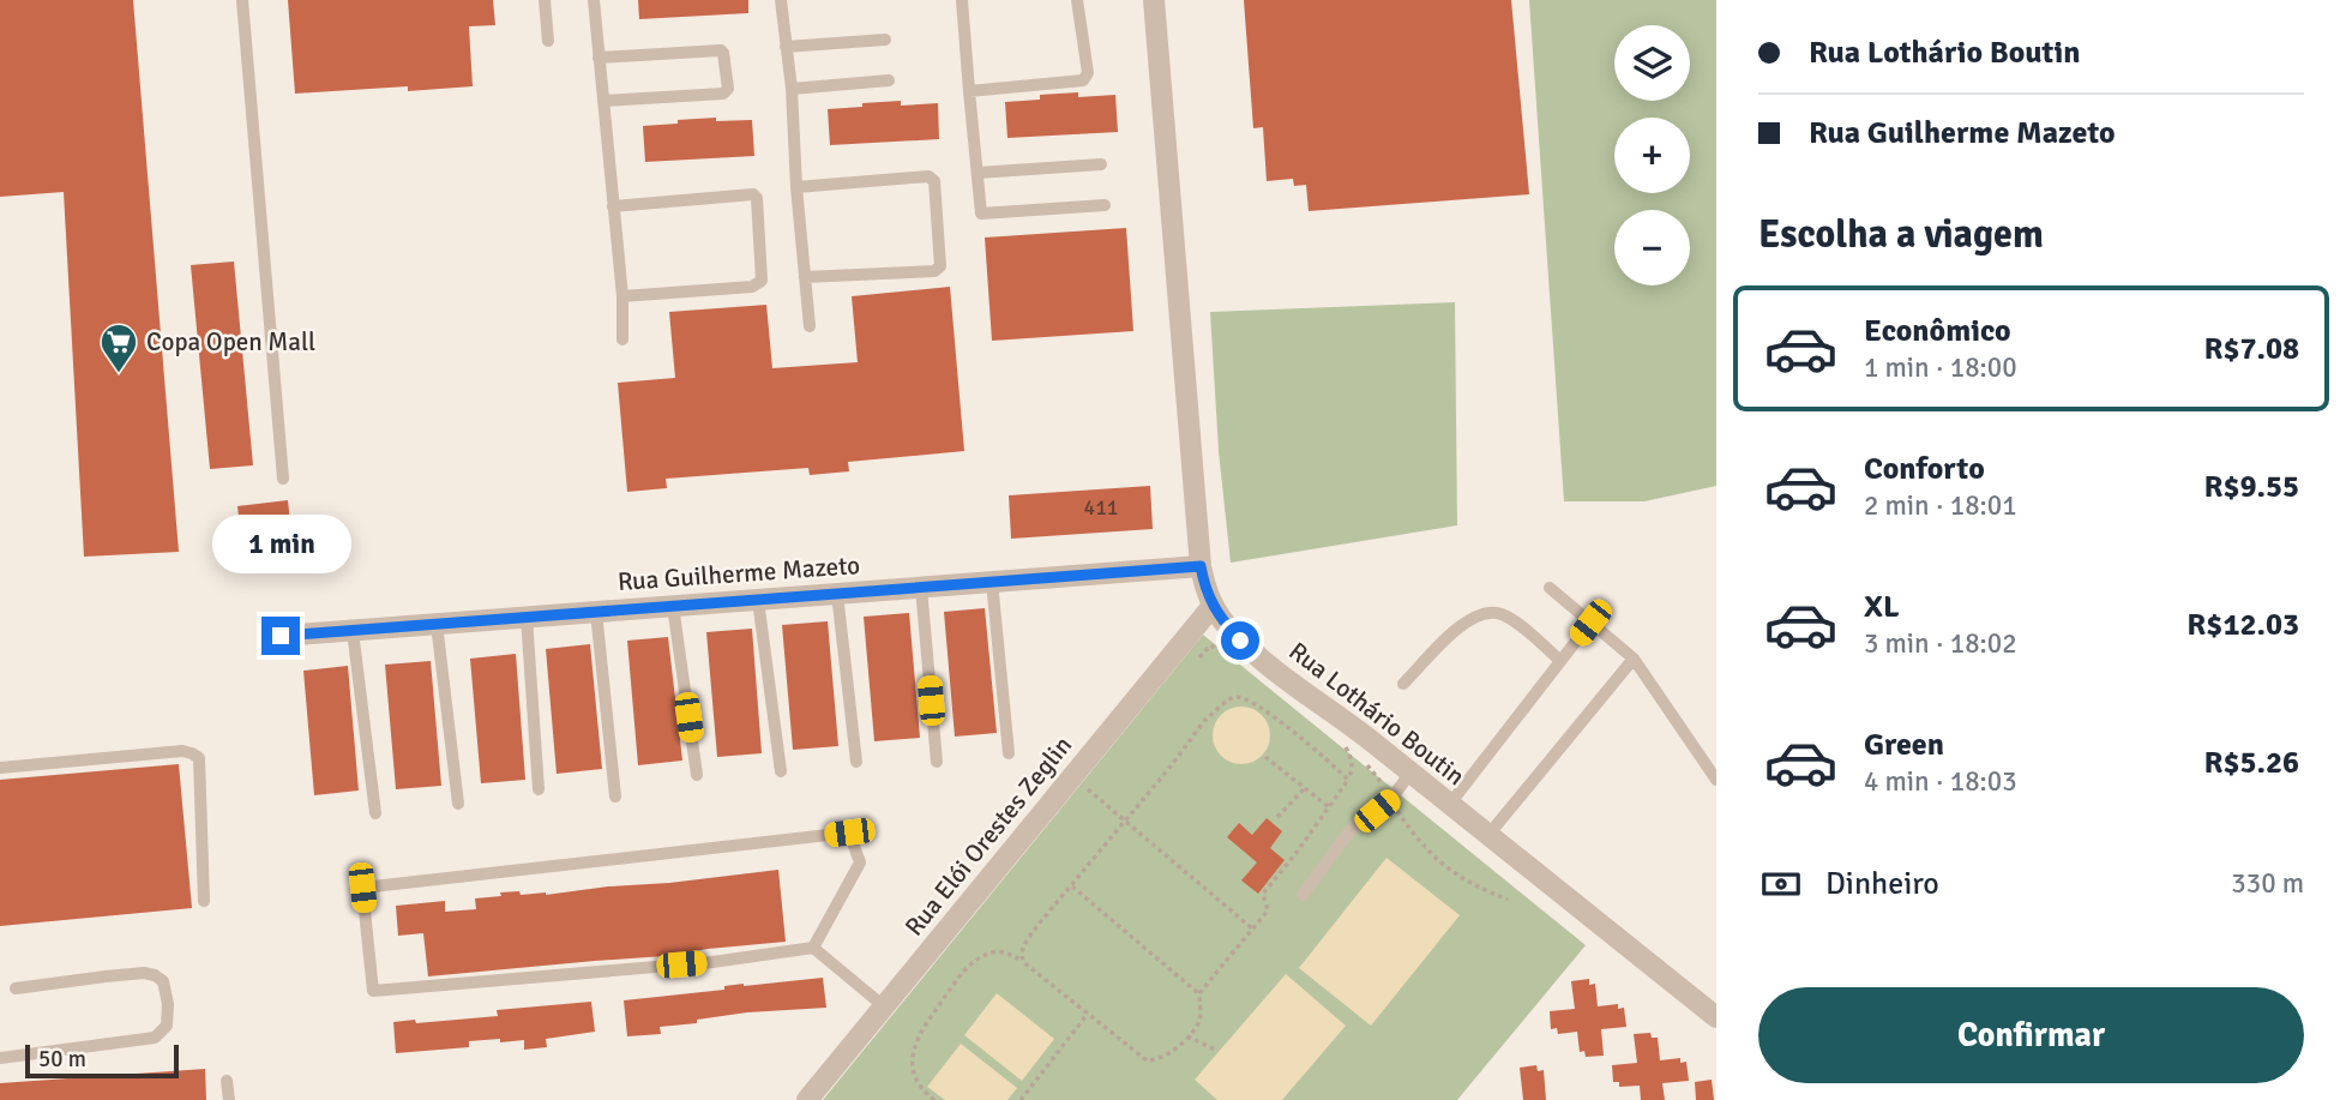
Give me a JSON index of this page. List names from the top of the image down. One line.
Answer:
{"streets":{"street":["Rua Guilherme Mazeto","Rua Lothário Boutin","Rua Elói Orestes Zeglin"]},"crossings":[["Rua Guilherme Mazeto","Rua Lothário Boutin"],["Rua Lothário Boutin","Rua Elói Orestes Zeglin"]],"places":{"supermarket":["Copa Open Mall"]},"house_numbers":["411"],"scale_bar":"50 m","page":{"banner":["Rua Lothário Boutin","Rua Guilherme Mazeto"],"map_buttons":["+","−"],"heading":"Escolha a viagem","list":[{"name":"Econômico","note":"1 min · 18:00","value":"R$7.08"},{"name":"Conforto","note":"2 min · 18:01","value":"R$9.55"},{"name":"XL","note":"3 min · 18:02","value":"R$12.03"},{"name":"Green","note":"4 min · 18:03","value":"R$5.26"}],"bubble":"1 min","pay":["Dinheiro","330 m"],"buttons":"Confirmar","scale":"50 m"}}
